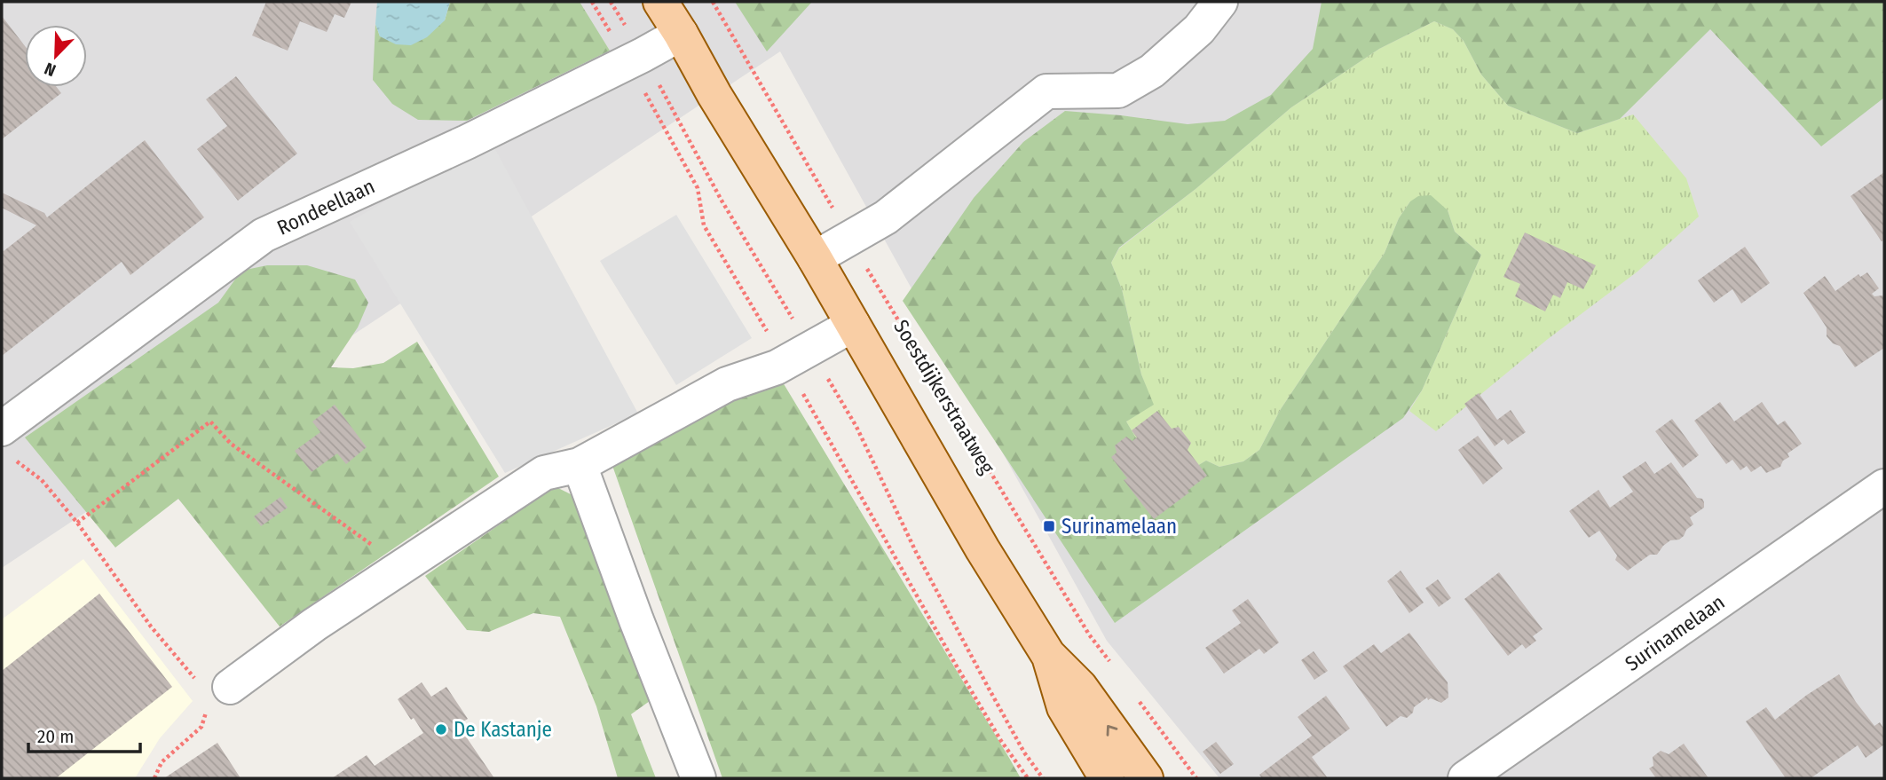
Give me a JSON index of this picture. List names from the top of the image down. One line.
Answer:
{"streets":{"main road":["Soestdijkerstraatweg"],"street":["Rondeellaan","Surinamelaan"]},"crossings":[["Rondeellaan","Soestdijkerstraatweg"]],"places":{"transit":["Surinamelaan"],"other":["De Kastanje"]},"scale_bar":"20 m","north":"bottom left"}
